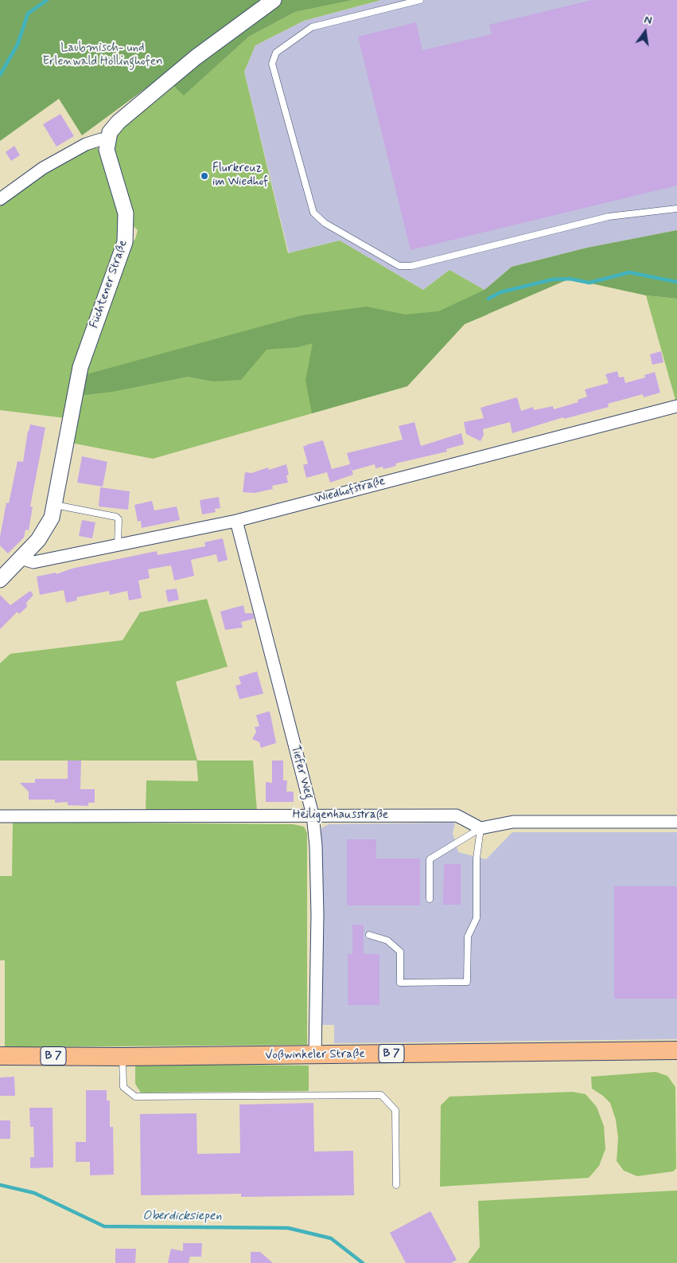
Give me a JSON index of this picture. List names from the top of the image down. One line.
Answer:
{"streets":{"main road":["B 7","Voßwinkeler Straße"],"street":["Füchtener Straße","Wiedhofstraße","Tiefer Weg","Heiligenhausstraße"]},"crossings":[["Füchtener Straße","Wiedhofstraße"],["Wiedhofstraße","Tiefer Weg"],["Tiefer Weg","Heiligenhausstraße"],["Tiefer Weg","Voßwinkeler Straße"]],"water":["Oberdicksiepen"],"parks":["Laubmisch- und Erlenwald Höllinghofen"],"places":["Flurkreuz im Wiedhof"],"north":"top"}
